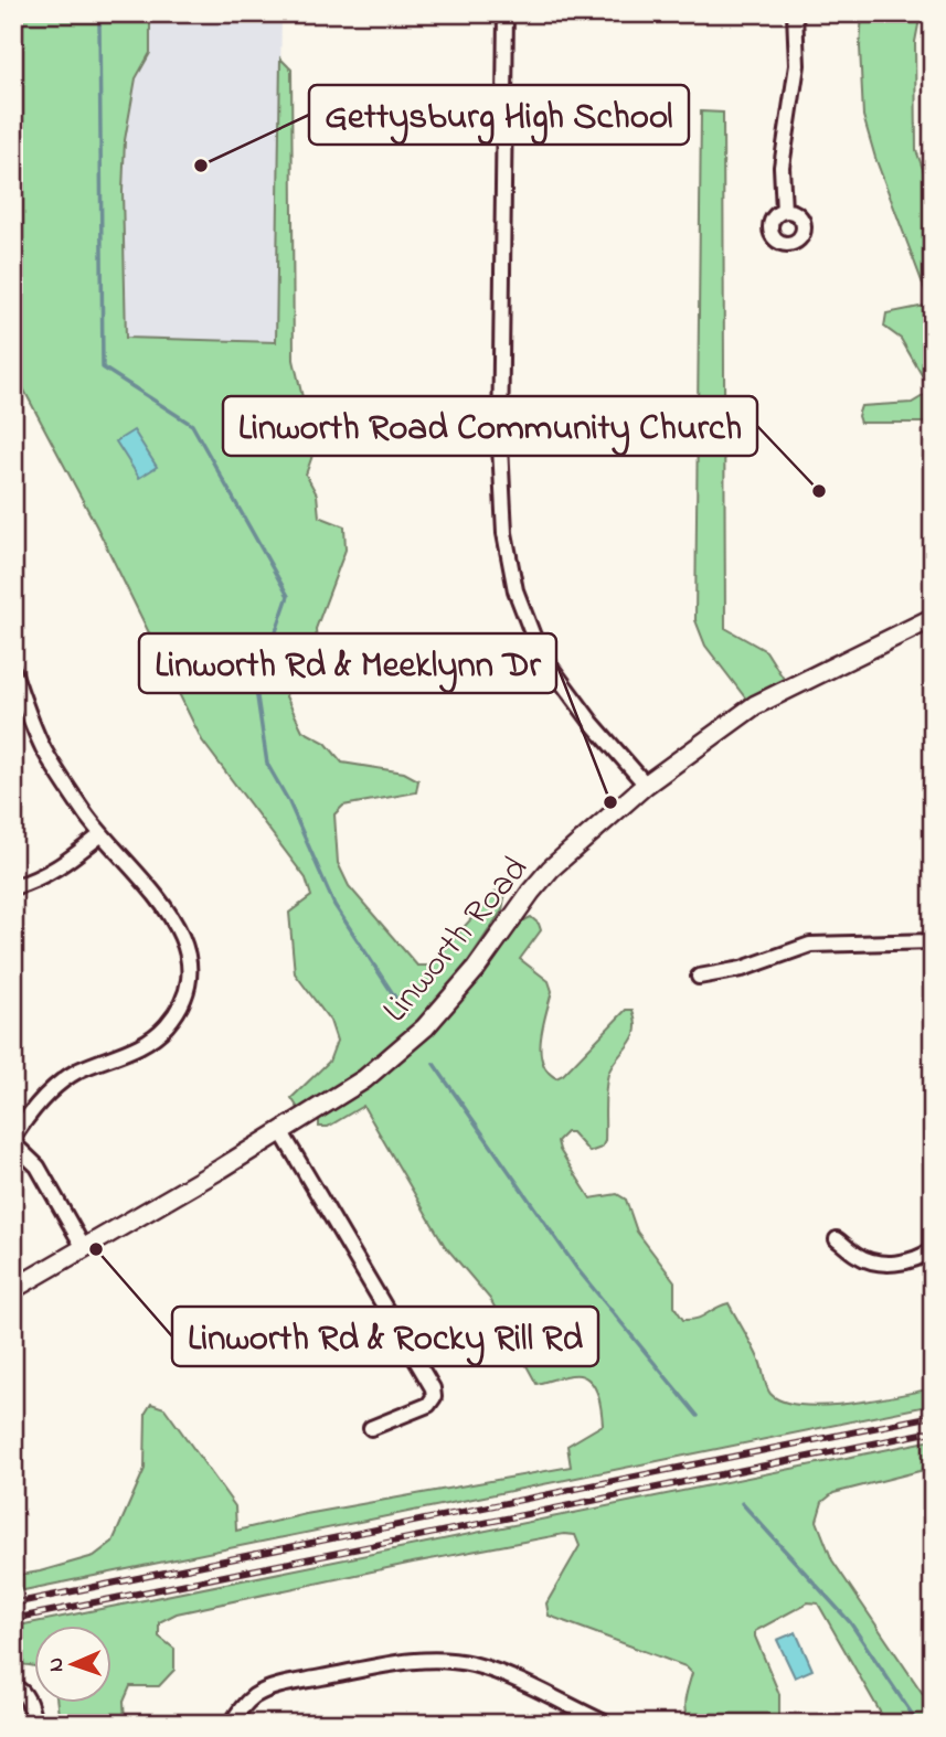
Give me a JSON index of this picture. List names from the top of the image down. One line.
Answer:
{"streets":{"main road":["Linworth Road"]},"places":["Gettysburg High School","Linworth Road Community Church","Linworth Rd & Meeklynn Dr","Linworth Rd & Rocky Rill Rd"],"north":"left"}
